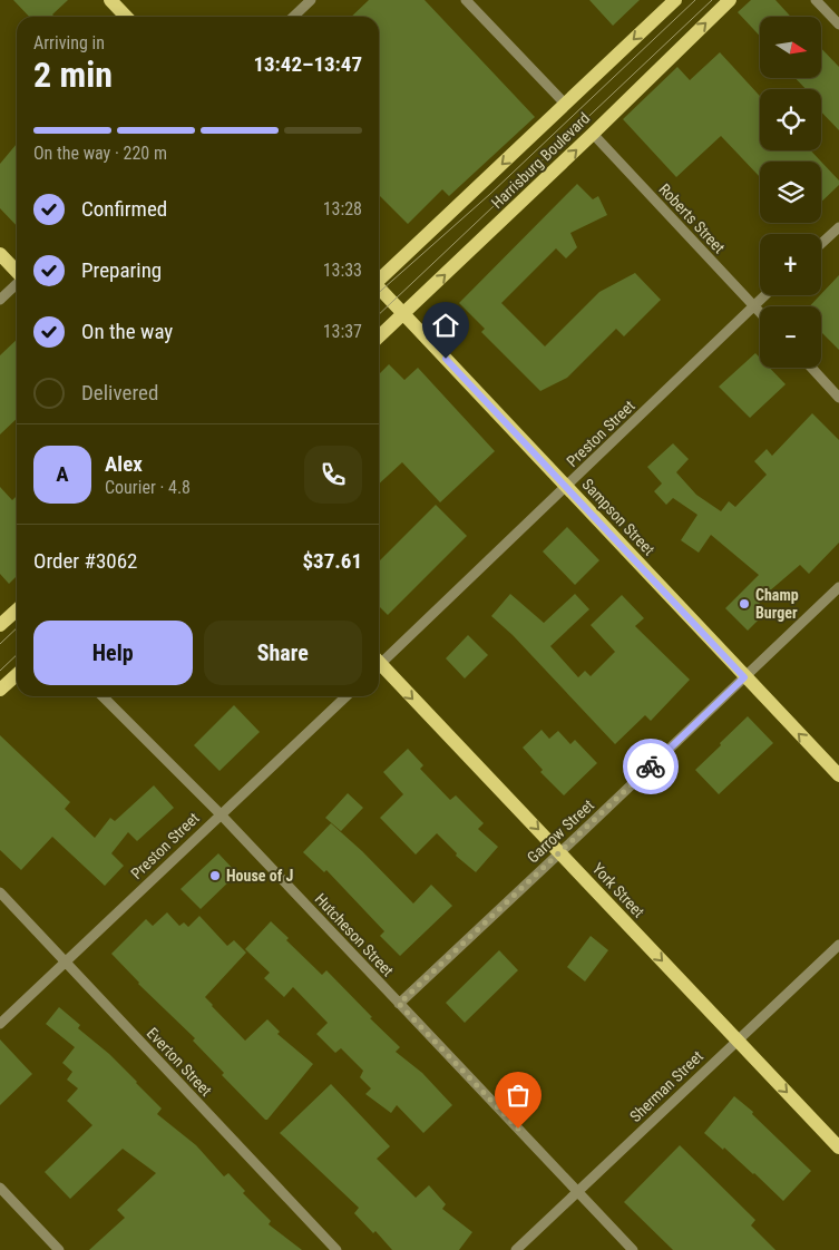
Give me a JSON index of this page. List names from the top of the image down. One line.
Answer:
{"streets":{"main road":["Harrisburg Boulevard","Sampson Street","York Street"],"street":["Roberts Street","Preston Street","Garrow Street","Hutcheson Street","Everton Street","Sherman Street"]},"crossings":[["Harrisburg Boulevard","Roberts Street"],["Harrisburg Boulevard","Sampson Street"],["Roberts Street","Preston Street"],["Preston Street","Sampson Street"],["Preston Street","Hutcheson Street"],["Preston Street","Everton Street"],["Sampson Street","Garrow Street"],["Garrow Street","York Street"],["Garrow Street","Hutcheson Street"],["York Street","Sherman Street"],["Hutcheson Street","Sherman Street"]],"one_way":["York Street"],"places":["Champ Burger","House of J"],"north":"right","page":{"map_buttons":["+","−"],"heading":["2 min","Arriving in","13:42–13:47"],"panel":["Alex","Courier · 4.8","Order #3062","$37.61"],"bar":"On the way · 220 m","list":[["Confirmed","13:28"],["Preparing","13:33"],["On the way","13:37"],"Delivered"],"round":"A","buttons":["Help","Share"]}}
